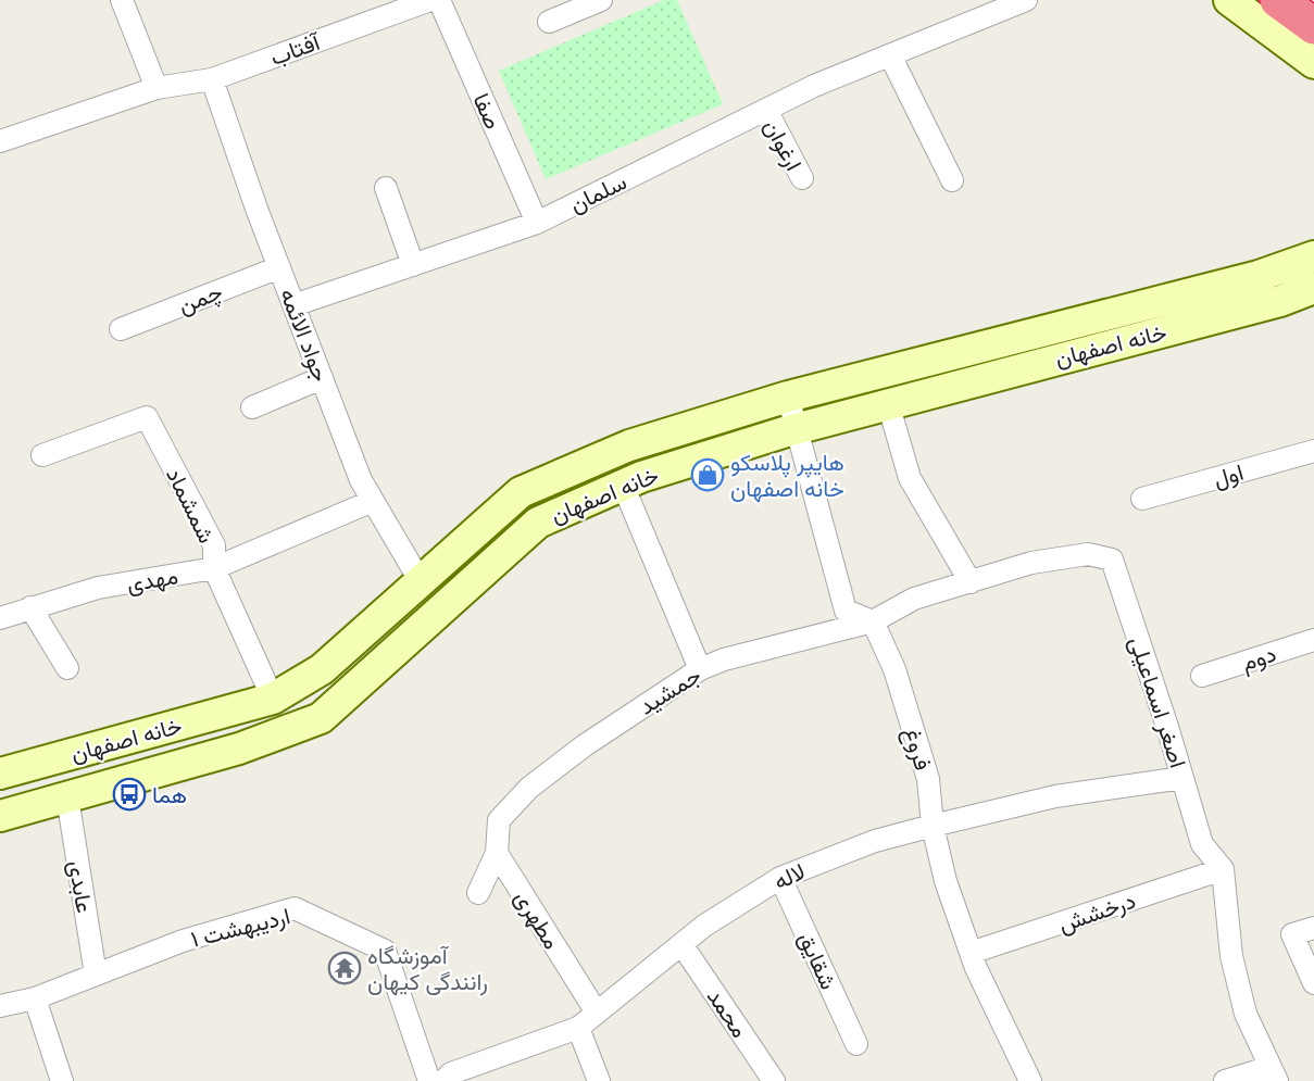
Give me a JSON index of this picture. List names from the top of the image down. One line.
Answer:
{"streets":{"main road":["خانه اصفهان"],"street":["آفتاب","صفا","ارغوان","سلمان","چمن","جواد الائمه","اول","شمشماد","مهدی","دوم","جمشید","اصغر اسماعیلی","فروغ","لاله","عابدی","درخشش","مطهری","اردیبهشت ۱","شقایق","محمد"]},"crossings":[["آفتاب","جواد الائمه"],["صفا","سلمان"],["ارغوان","سلمان"],["سلمان","جواد الائمه"],["چمن","جواد الائمه"],["جواد الائمه","خانه اصفهان"],["جواد الائمه","مهدی"],["خانه اصفهان","شمشماد"],["خانه اصفهان","عابدی"],["شمشماد","مهدی"],["جمشید","اصغر اسماعیلی"],["جمشید","فروغ"],["جمشید","مطهری"],["اصغر اسماعیلی","فروغ"],["اصغر اسماعیلی","لاله"],["اصغر اسماعیلی","درخشش"],["فروغ","لاله"],["فروغ","درخشش"],["لاله","مطهری"],["لاله","شقایق"],["لاله","محمد"],["عابدی","اردیبهشت ۱"]],"places":{"shop":["هایپر پلاسکو خانه اصفهان"],"bus stop":["هما"],"temple":["آموزشگاه رانندگی کیهان"]}}
